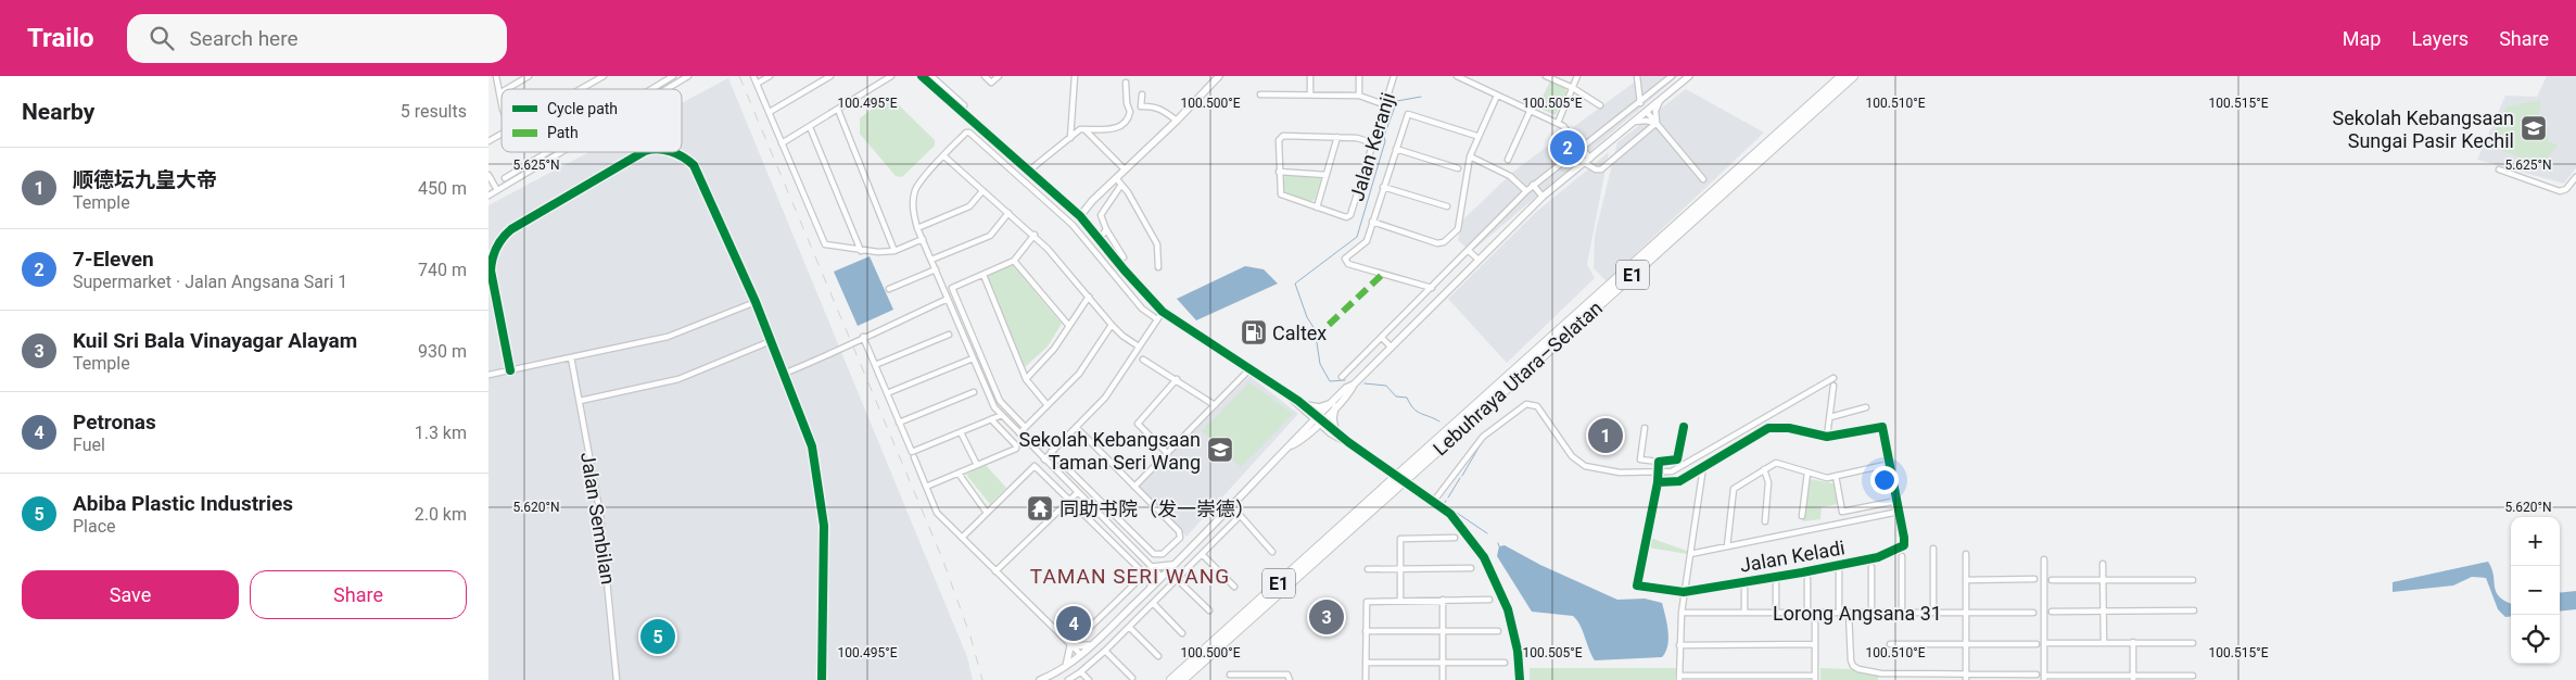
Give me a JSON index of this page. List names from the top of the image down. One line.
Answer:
{"streets":{"highway":["E1","Lebuhraya Utara–Selatan"],"street":["Jalan Keranji","Jalan Sembilan","Jalan Keladi","Lorong Angsana 31"]},"districts":["TAMAN SERI WANG"],"places":{"school or university":["Sekolah Kebangsaan Sungai Pasir Kechil","Sekolah Kebangsaan Taman Seri Wang"],"fuel station":["Caltex"],"temple":["同助书院（发一崇德）"]},"legend":["Cycle path","Path"],"page":{"header":"Trailo","search":"Search here","nav":["Map","Layers","Share"],"heading":["Nearby","5 results"],"pins":["2","1","3","4","5"],"list":[{"mark":"1","name":"顺德坛九皇大帝","note":"Temple","value":"450 m"},{"mark":"2","name":"7-Eleven","note":"Supermarket · Jalan Angsana Sari 1","value":"740 m"},{"mark":"3","name":"Kuil Sri Bala Vinayagar Alayam","note":"Temple","value":"930 m"},{"mark":"4","name":"Petronas","note":"Fuel","value":"1.3 km"},{"mark":"5","name":"Abiba Plastic Industries","note":"Place","value":"2.0 km"}],"map_buttons":["+","−"],"buttons":["Save","Share"]},"coordinates":["100.495°E","100.500°E","100.505°E","100.510°E","100.515°E","5.625°N","5.620°N"]}
